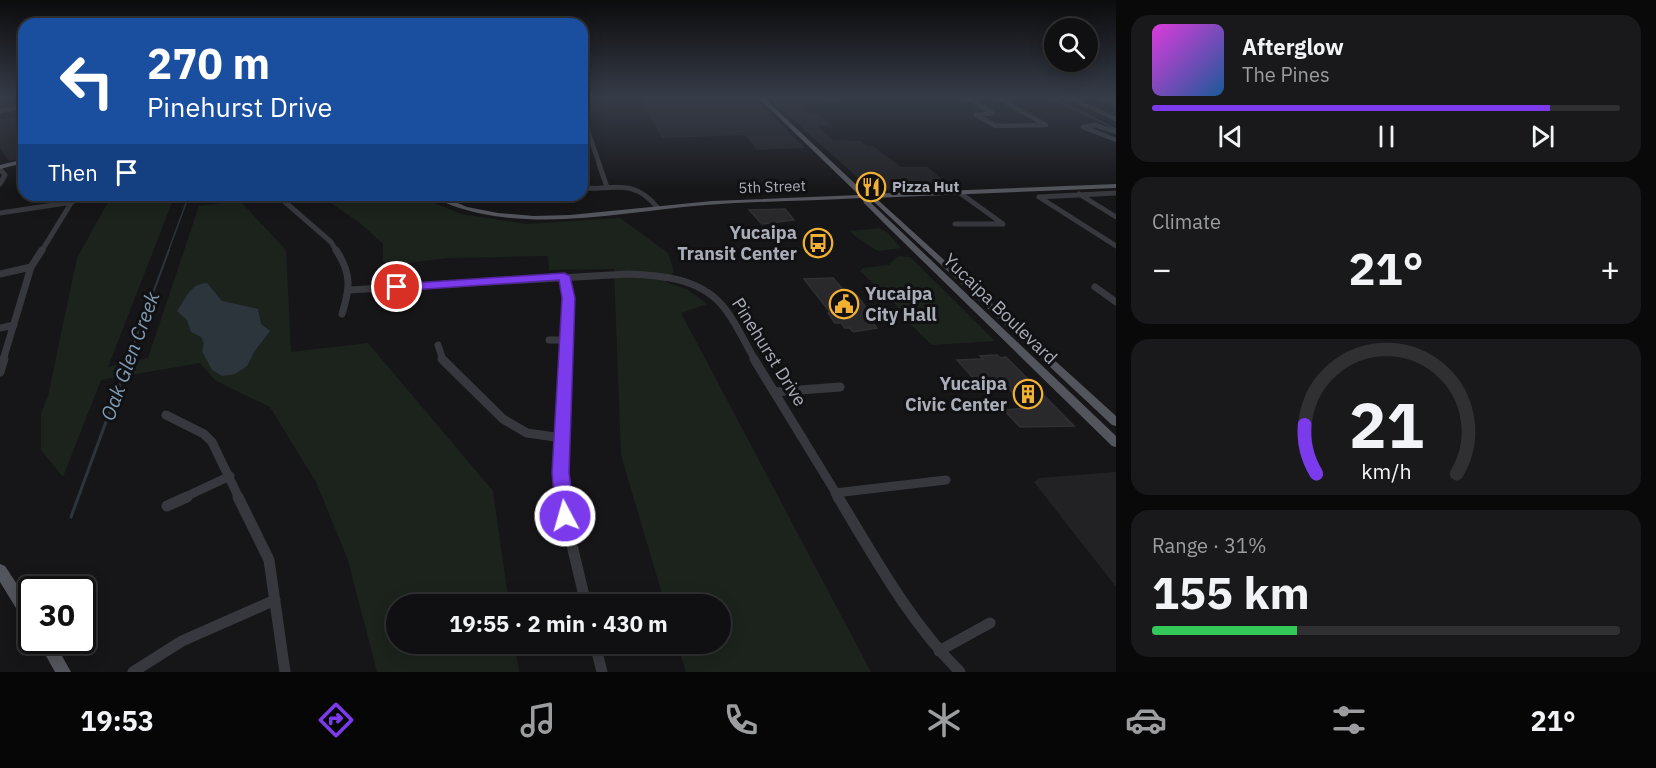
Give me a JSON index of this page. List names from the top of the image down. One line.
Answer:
{"streets":{"main road":["5th Street","Yucaipa Boulevard"],"street":["Pinehurst Drive"]},"crossings":[["5th Street","Yucaipa Boulevard"]],"water":["Oak Glen Creek"],"places":{"restaurant":["Pizza Hut"],"bus stop":["Yucaipa Transit Center"],"public building":["Yucaipa City Hall"],"building":["Yucaipa Civic Center"]},"page":{"turn":["270 m","Pinehurst Drive"],"song":["Afterglow","The Pines"],"then":"Then","tile":["Climate",["Range · 31%","155 km"]],"heat":["−","21°","+"],"limit":"30","trip":"19:55 · 2 min · 430 m","tabs":["19:53","21°"],"gauge":["21","km/h"]}}
